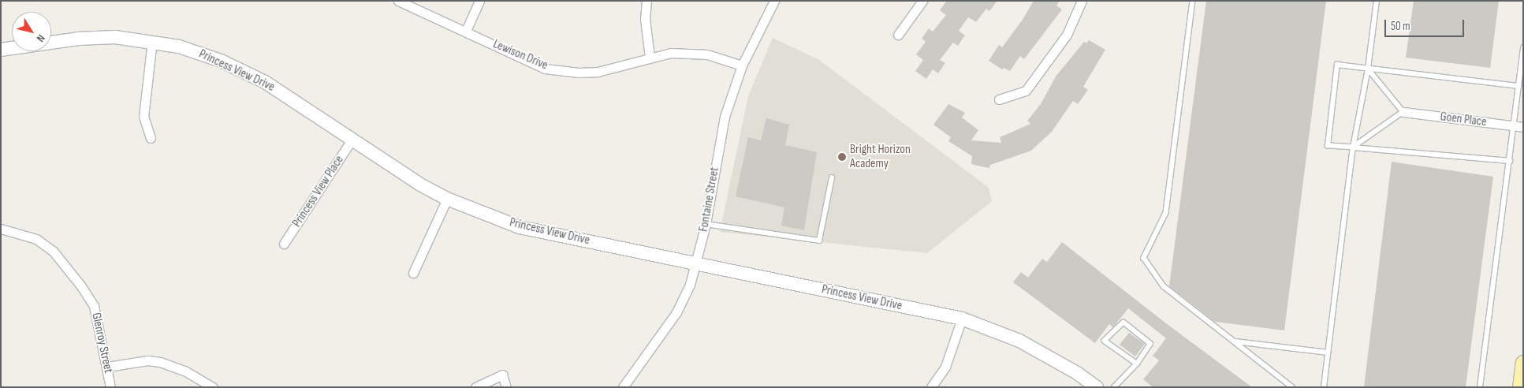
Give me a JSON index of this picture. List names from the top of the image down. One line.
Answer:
{"streets":{"main road":["Princess View Drive"],"street":["Lewison Drive","Goen Place","Princess View Place","Fontaine Street","Glenroy Street"]},"crossings":[["Lewison Drive","Fontaine Street"],["Princess View Drive","Princess View Place"],["Princess View Drive","Fontaine Street"]],"places":["Bright Horizon Academy"],"scale_bar":"50 m","north":"bottom right"}
